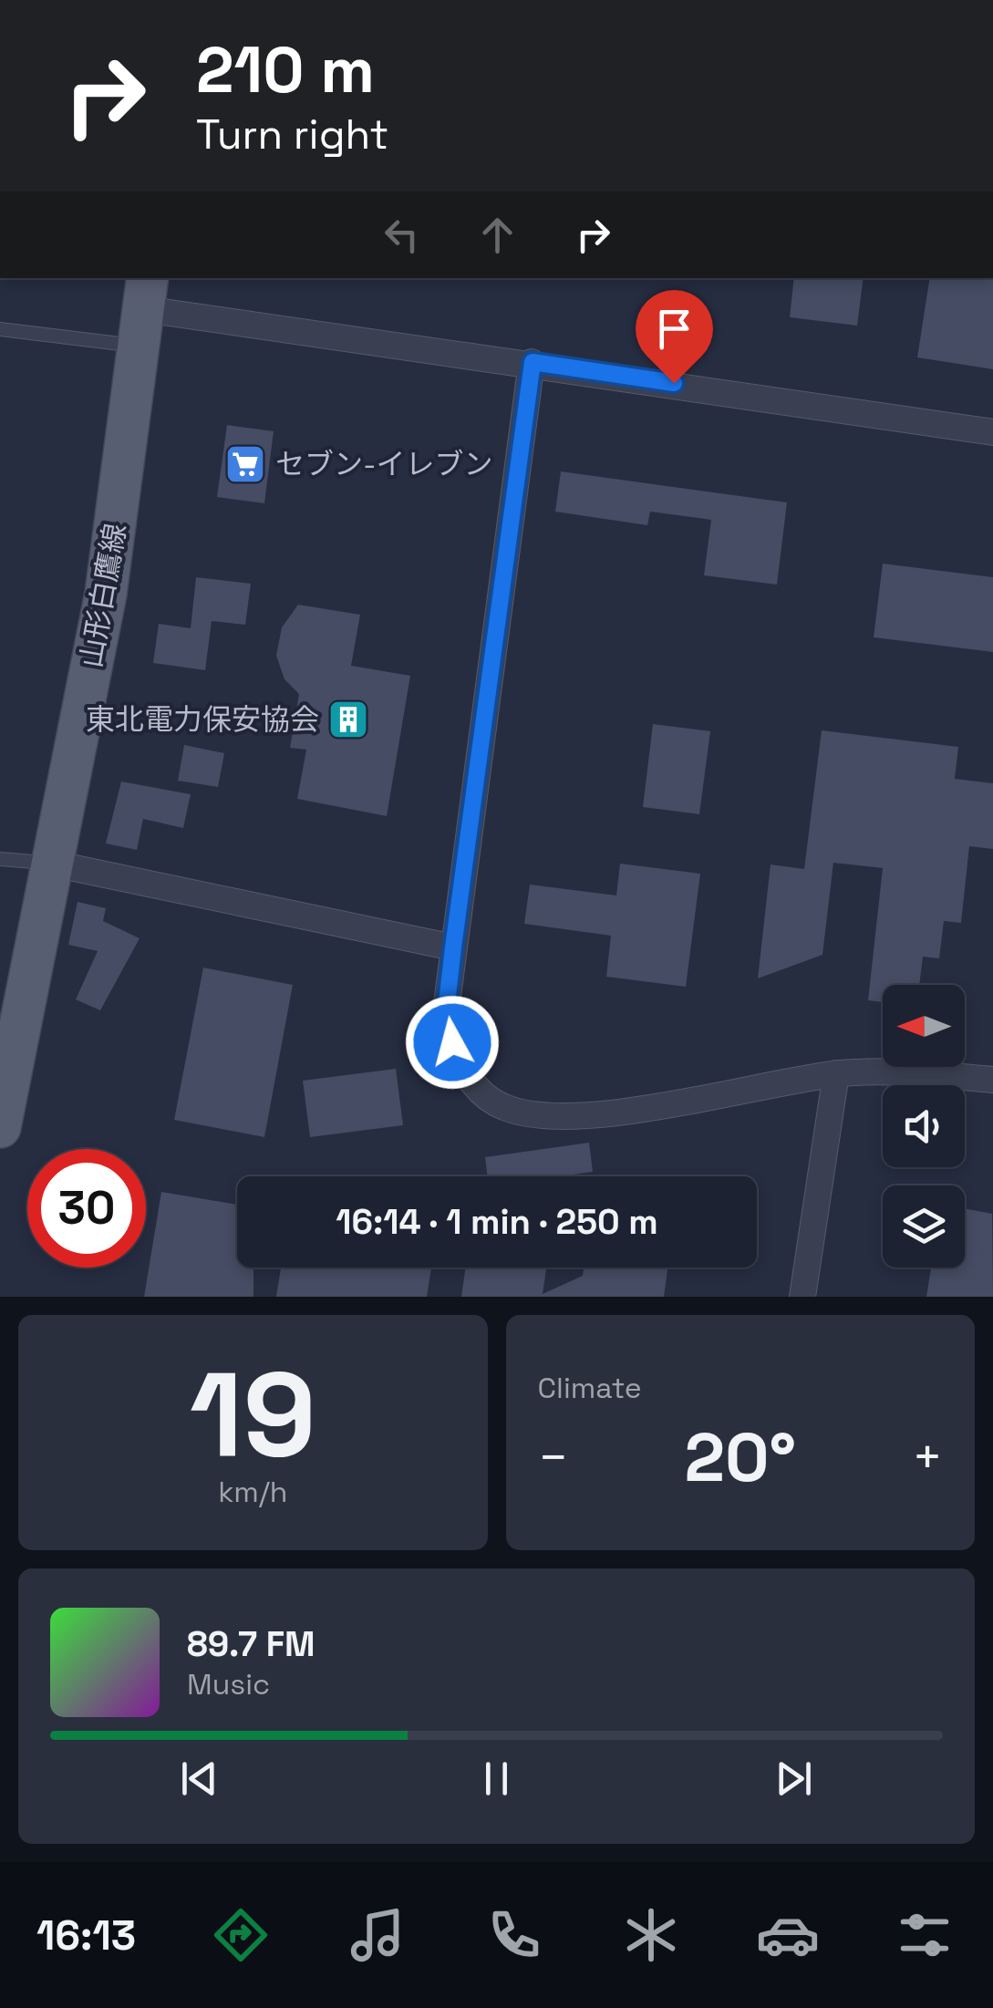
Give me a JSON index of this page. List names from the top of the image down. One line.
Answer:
{"streets":{"main road":["山形白鷹線"]},"places":{"supermarket":["セブン-イレブン"],"building":["東北電力保安協会"]},"north":"left","page":{"turn":["210 m","Turn right"],"limit":"30","trip":"16:14 · 1 min · 250 m","tile":[["19","km/h"],"Climate"],"heat":["−","20°","+"],"song":["89.7 FM","Music"],"tabs":"16:13"}}
